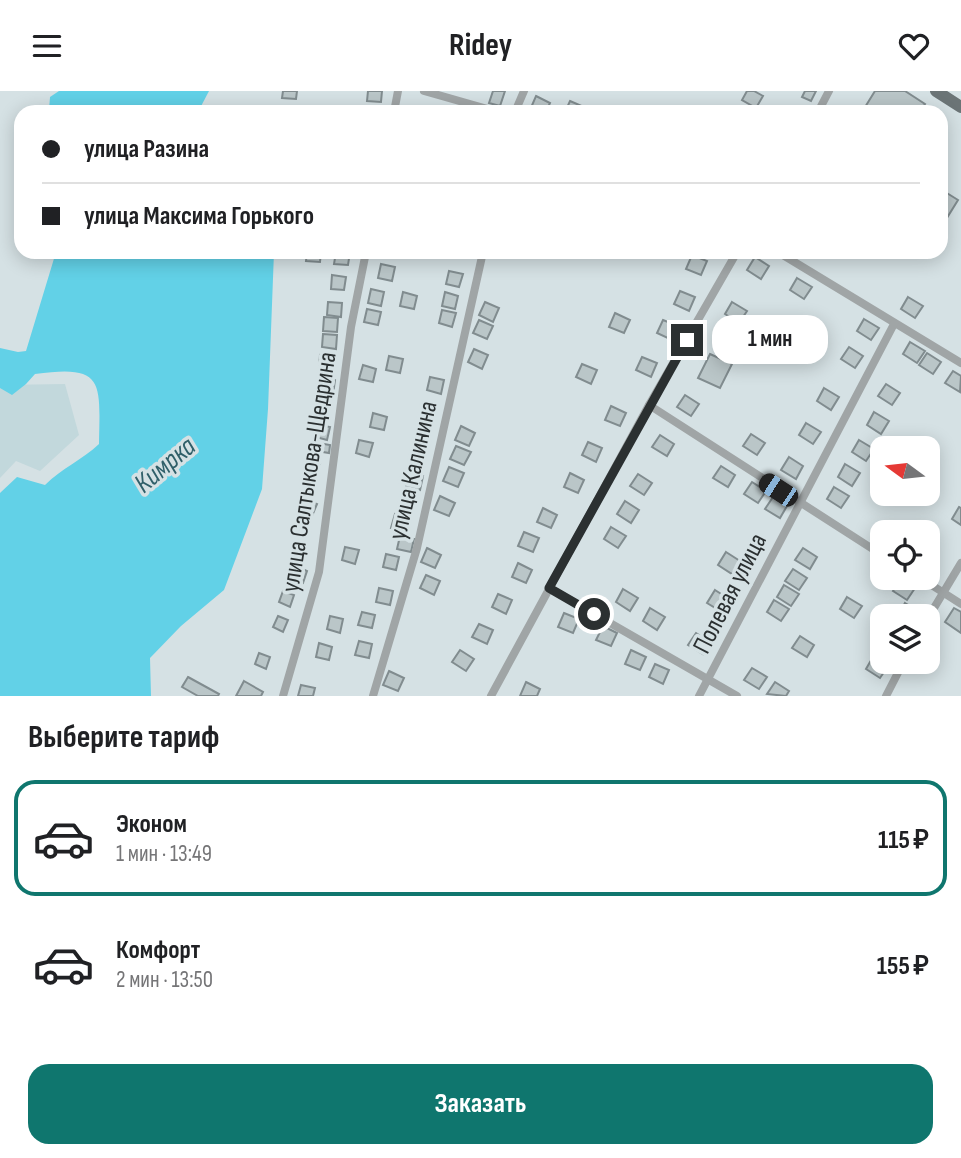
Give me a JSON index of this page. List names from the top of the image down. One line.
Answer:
{"streets":{"street":["улица Калинина","улица Салтыкова-Щедрина","Полевая улица"]},"water":["Кимрка"],"north":"left","page":{"header":"Ridey","banner":["улица Разина","улица Максима Горького"],"bubble":"1 мин","heading":"Выберите тариф","list":[{"name":"Эконом","note":"1 мин · 13:49","value":"115 ₽"},{"name":"Комфорт","note":"2 мин · 13:50","value":"155 ₽"}],"buttons":"Заказать"}}
